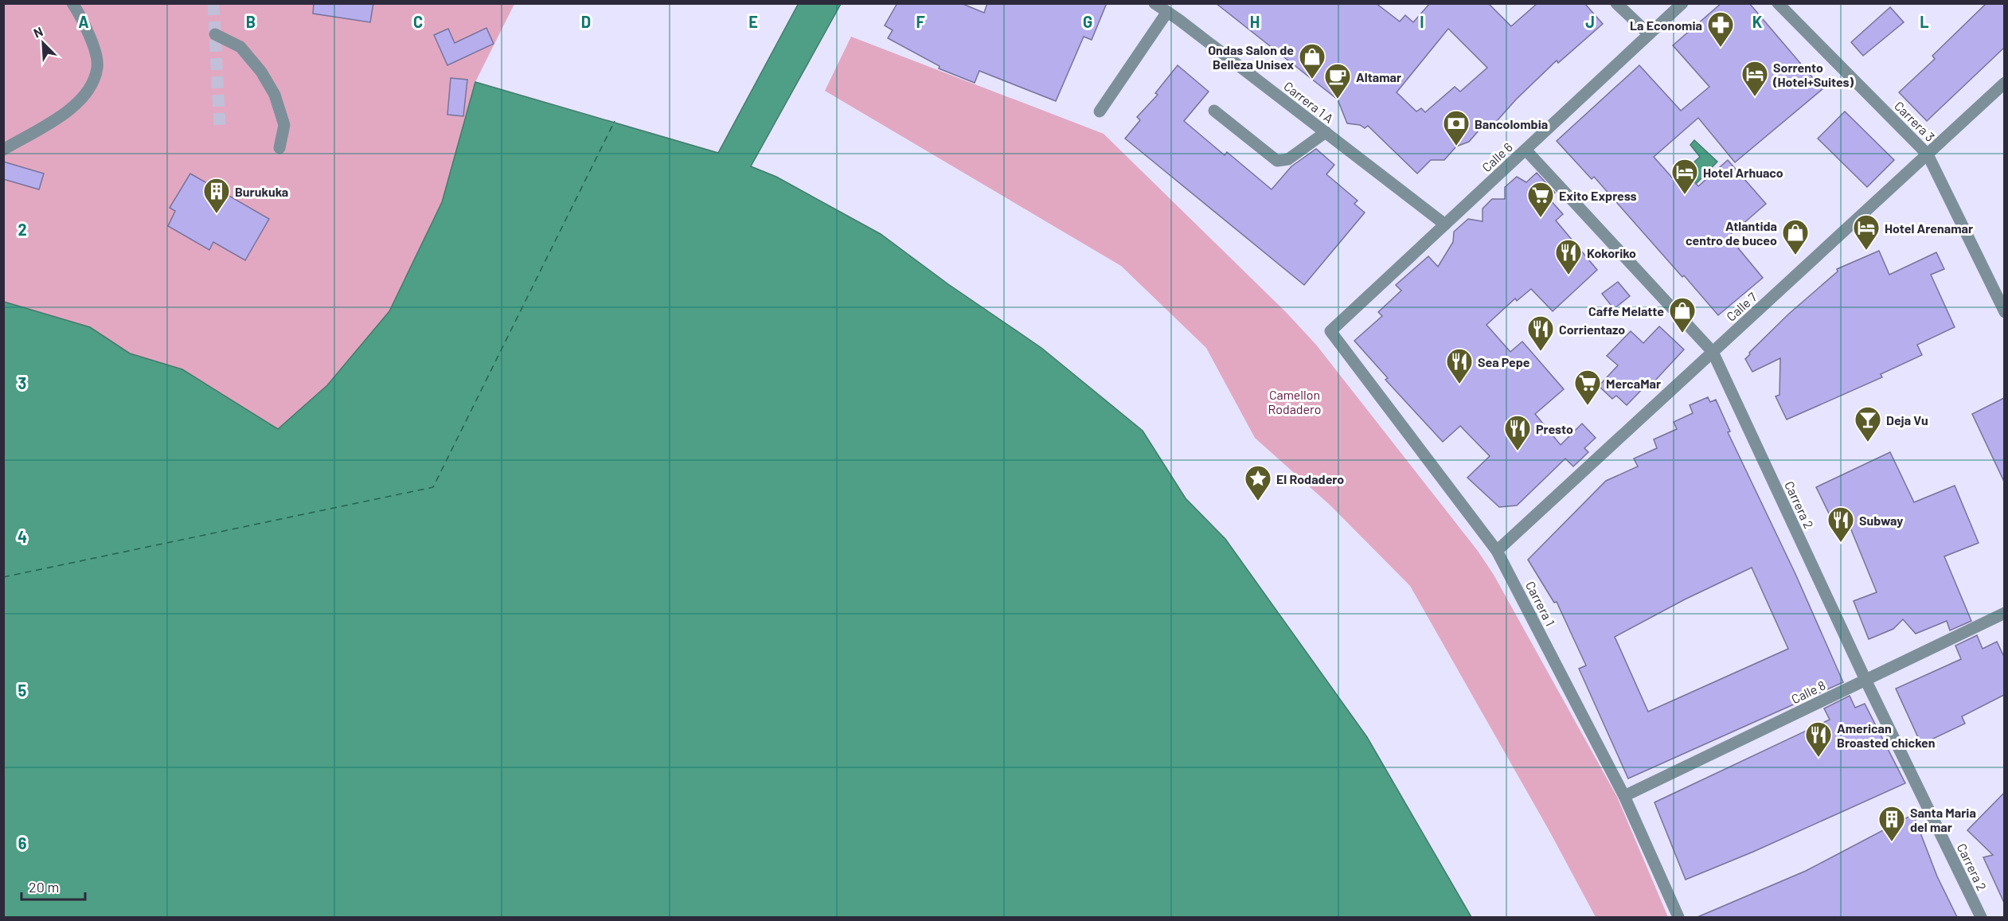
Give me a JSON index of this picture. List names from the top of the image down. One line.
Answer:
{"streets":{"street":["Carrera 1 A","Carrera 3","Calle 6","Calle 7","Carrera 2","Carrera 1","Calle 8"]},"crossings":[["Carrera 1 A","Calle 6"],["Carrera 3","Calle 7"],["Calle 6","Carrera 2"],["Calle 6","Carrera 1"],["Calle 7","Carrera 2"],["Calle 7","Carrera 1"],["Carrera 2","Calle 8"],["Carrera 1","Calle 8"]],"parks":["Camellon Rodadero"],"places":{"pharmacy":["La Economia"],"shop":["Ondas Salon de Belleza Unisex","Atlantida centro de buceo","Caffe Melatte"],"hotel":["Sorrento (Hotel+Suites)","Hotel Arhuaco","Hotel Arenamar"],"cafe":["Altamar"],"bank":["Bancolombia"],"building":["Burukuka","Santa Maria del mar"],"supermarket":["Exito Express","MercaMar"],"restaurant":["Kokoriko","Corrientazo","Sea Pepe","Presto","Subway","American Broasted chicken"],"bar":["Deja Vu"],"place":["El Rodadero"]},"scale_bar":"20 m","north":"top left","grid":{"columns":["A","B","C","D","E","F","G","H","I","J","K","L"],"rows":["2","3","4","5","6"]}}
